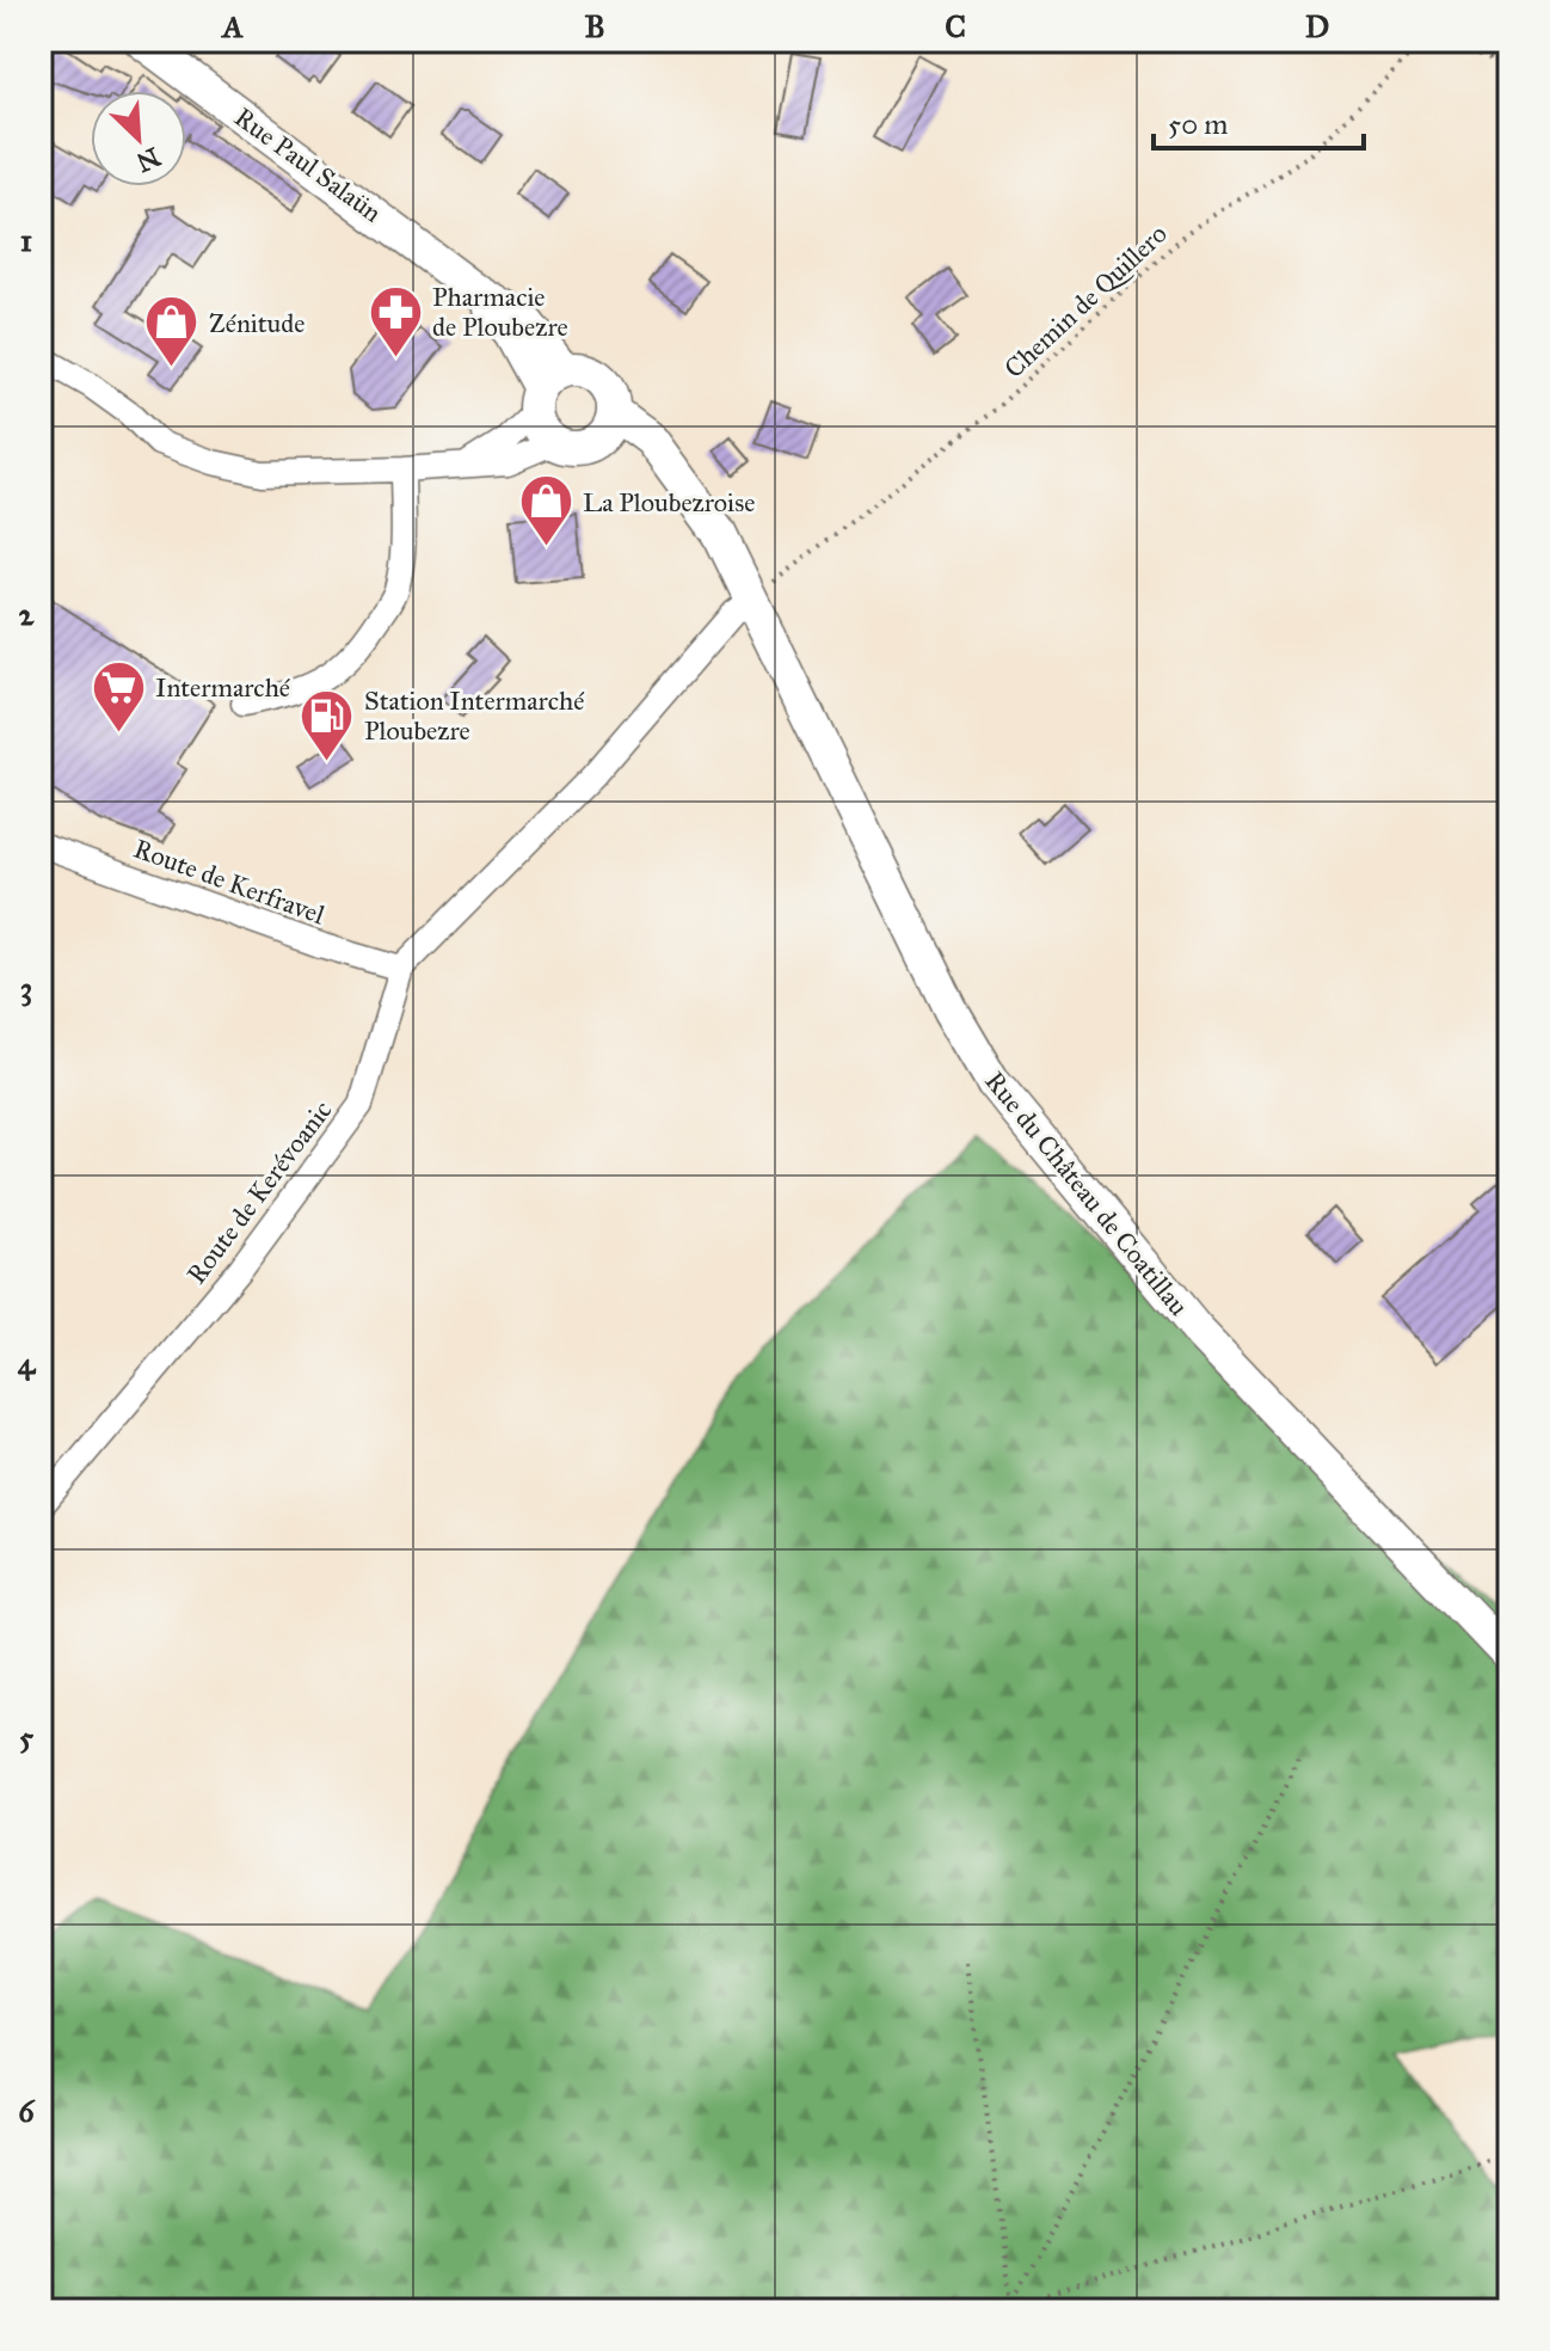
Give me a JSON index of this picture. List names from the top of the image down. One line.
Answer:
{"streets":{"main road":["Rue Paul Salaün","Rue du Château de Coatillau"],"street":["Route de Kerfravel","Route de Kerévoanic"],"path":["Chemin de Quillero"]},"crossings":[["Chemin de Quillero","Route de Kerévoanic"],["Chemin de Quillero","Rue du Château de Coatillau"],["Route de Kerfravel","Route de Kerévoanic"],["Route de Kerévoanic","Rue du Château de Coatillau"]],"places":{"pharmacy":["Pharmacie de Ploubezre"],"shop":["Zénitude","La Ploubezroise"],"supermarket":["Intermarché"],"fuel station":["Station Intermarché Ploubezre"]},"scale_bar":"50 m","north":"bottom right","grid":{"columns":["A","B","C","D"],"rows":["1","2","3","4","5","6"]}}
